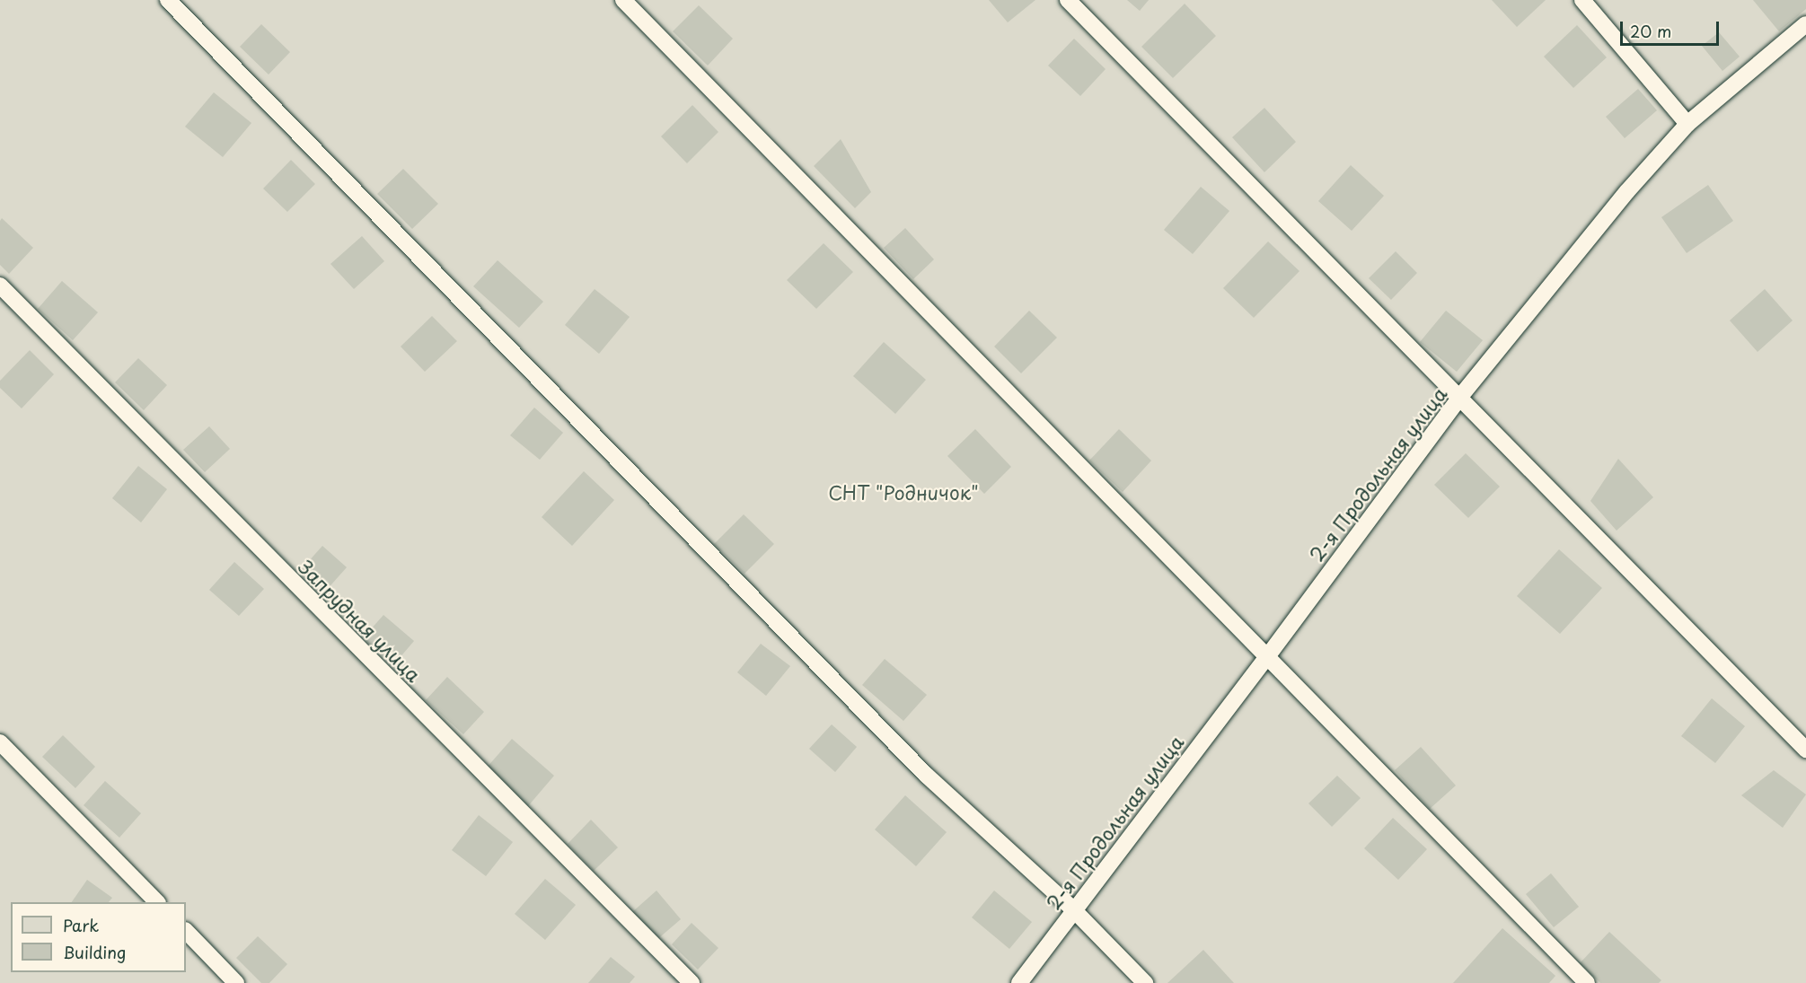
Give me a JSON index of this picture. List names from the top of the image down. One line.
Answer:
{"streets":{"lane":["2-я Продольная улица","Запрудная улица"]},"parks":["СНТ \"Родничок\""],"legend":["Park","Building"],"scale_bar":"20 m"}
